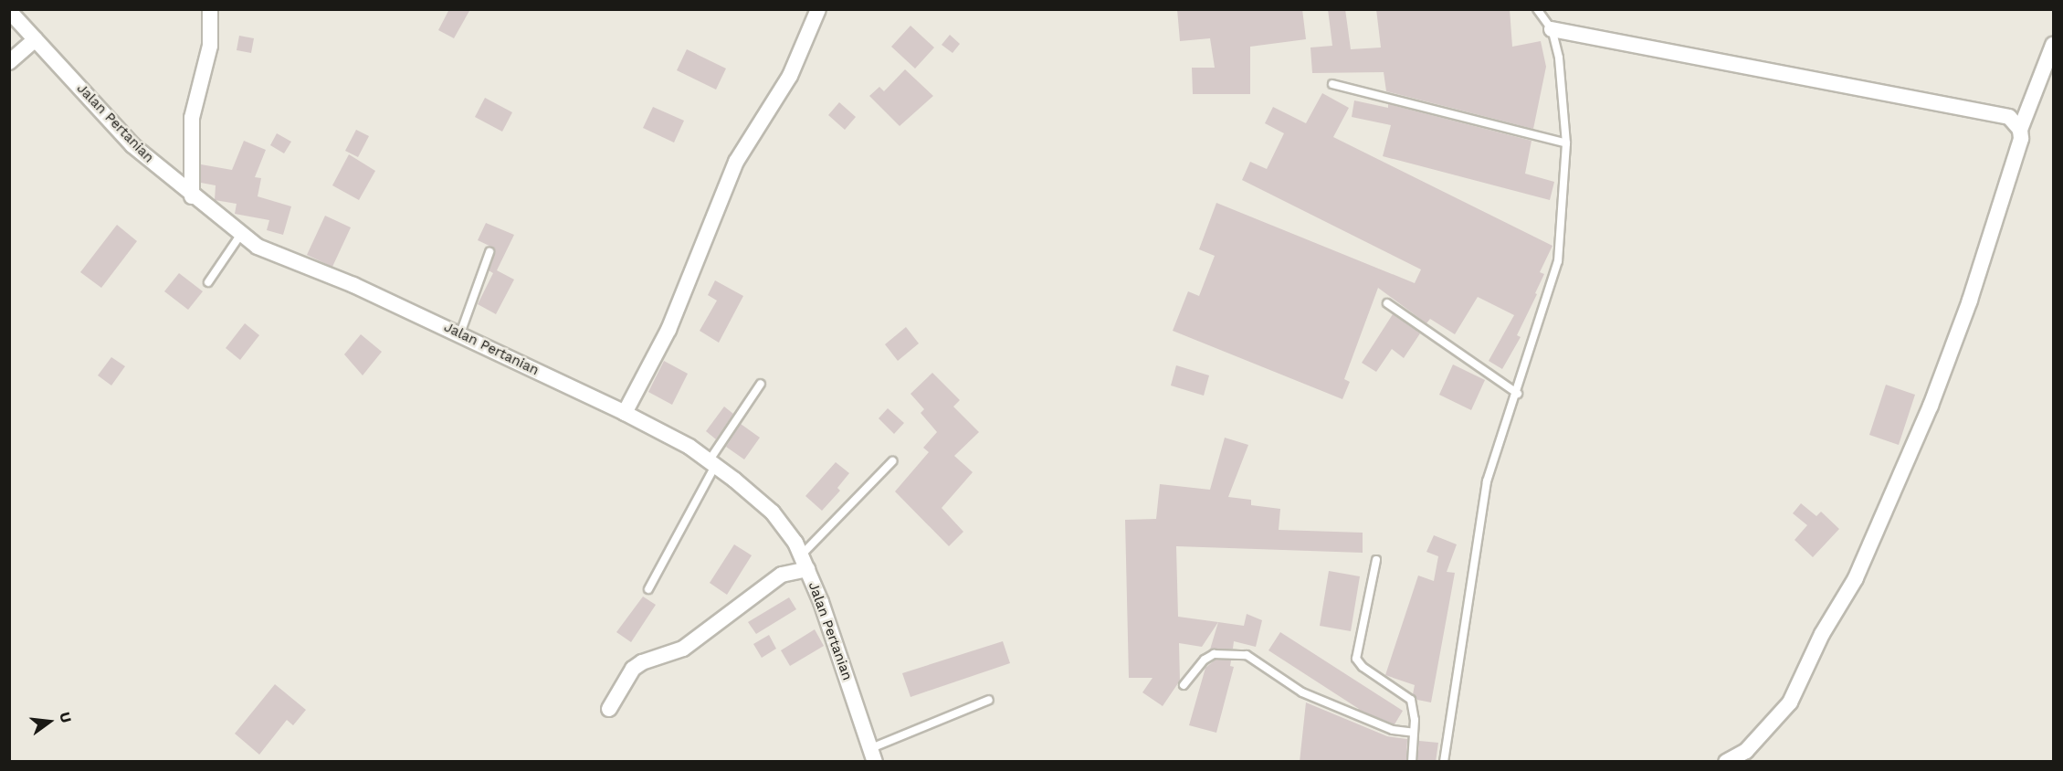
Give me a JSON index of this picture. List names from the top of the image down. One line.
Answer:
{"streets":{"street":["Jalan Pertanian"]},"north":"right"}
